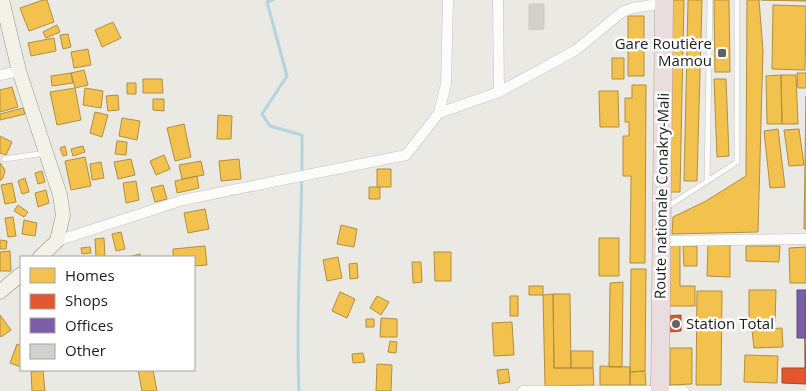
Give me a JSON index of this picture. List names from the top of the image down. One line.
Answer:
{"streets":{"highway":["Route nationale Conakry-Mali"]},"places":{"transit":["Gare Routière Mamou"],"other":["Station Total"]},"legend":["Homes","Shops","Offices","Other"]}
